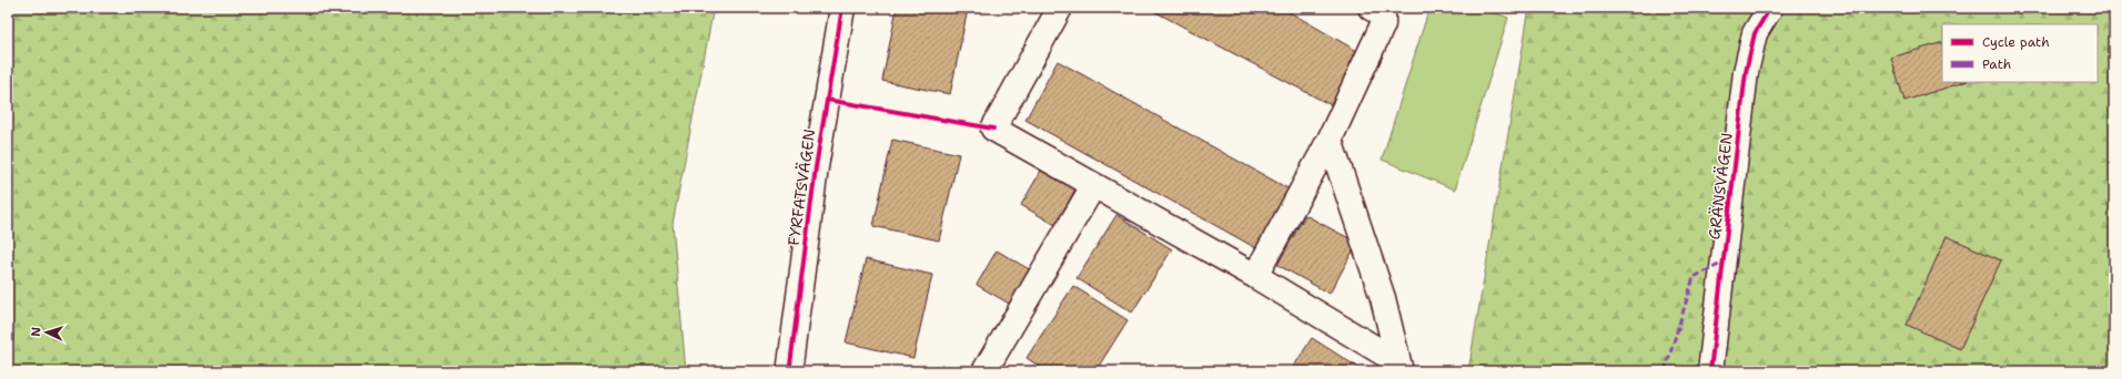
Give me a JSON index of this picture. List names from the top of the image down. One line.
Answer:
{"streets":{"street":["GRÄNSVÄGEN","FYRFATSVÄGEN"]},"legend":["Cycle path","Path"],"north":"left"}
